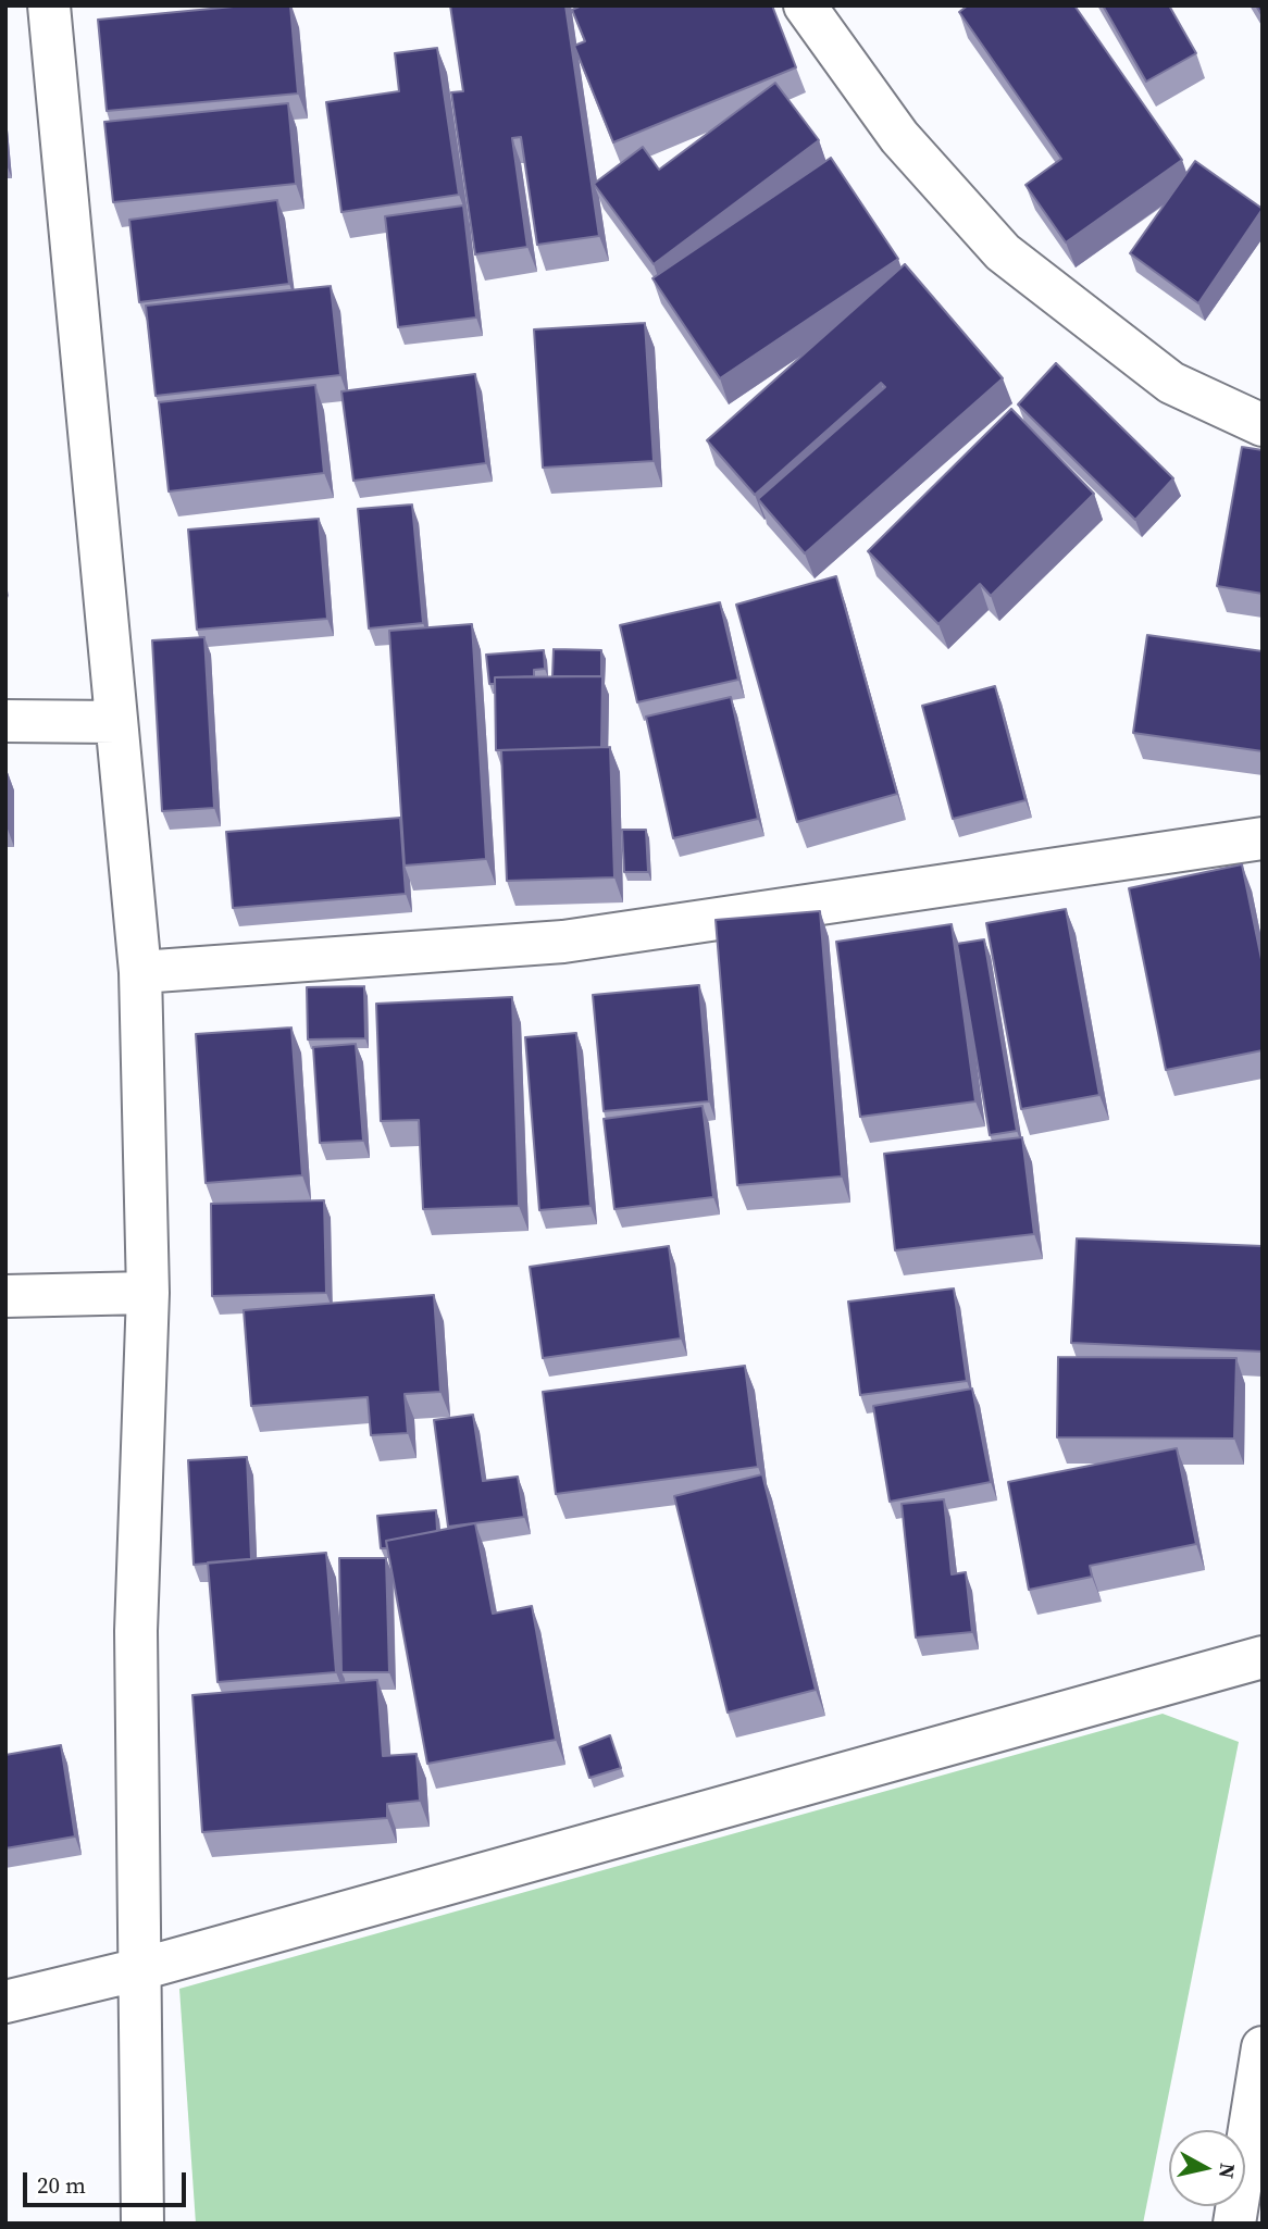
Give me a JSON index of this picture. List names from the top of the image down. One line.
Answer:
{"scale_bar":"20 m","north":"right"}
